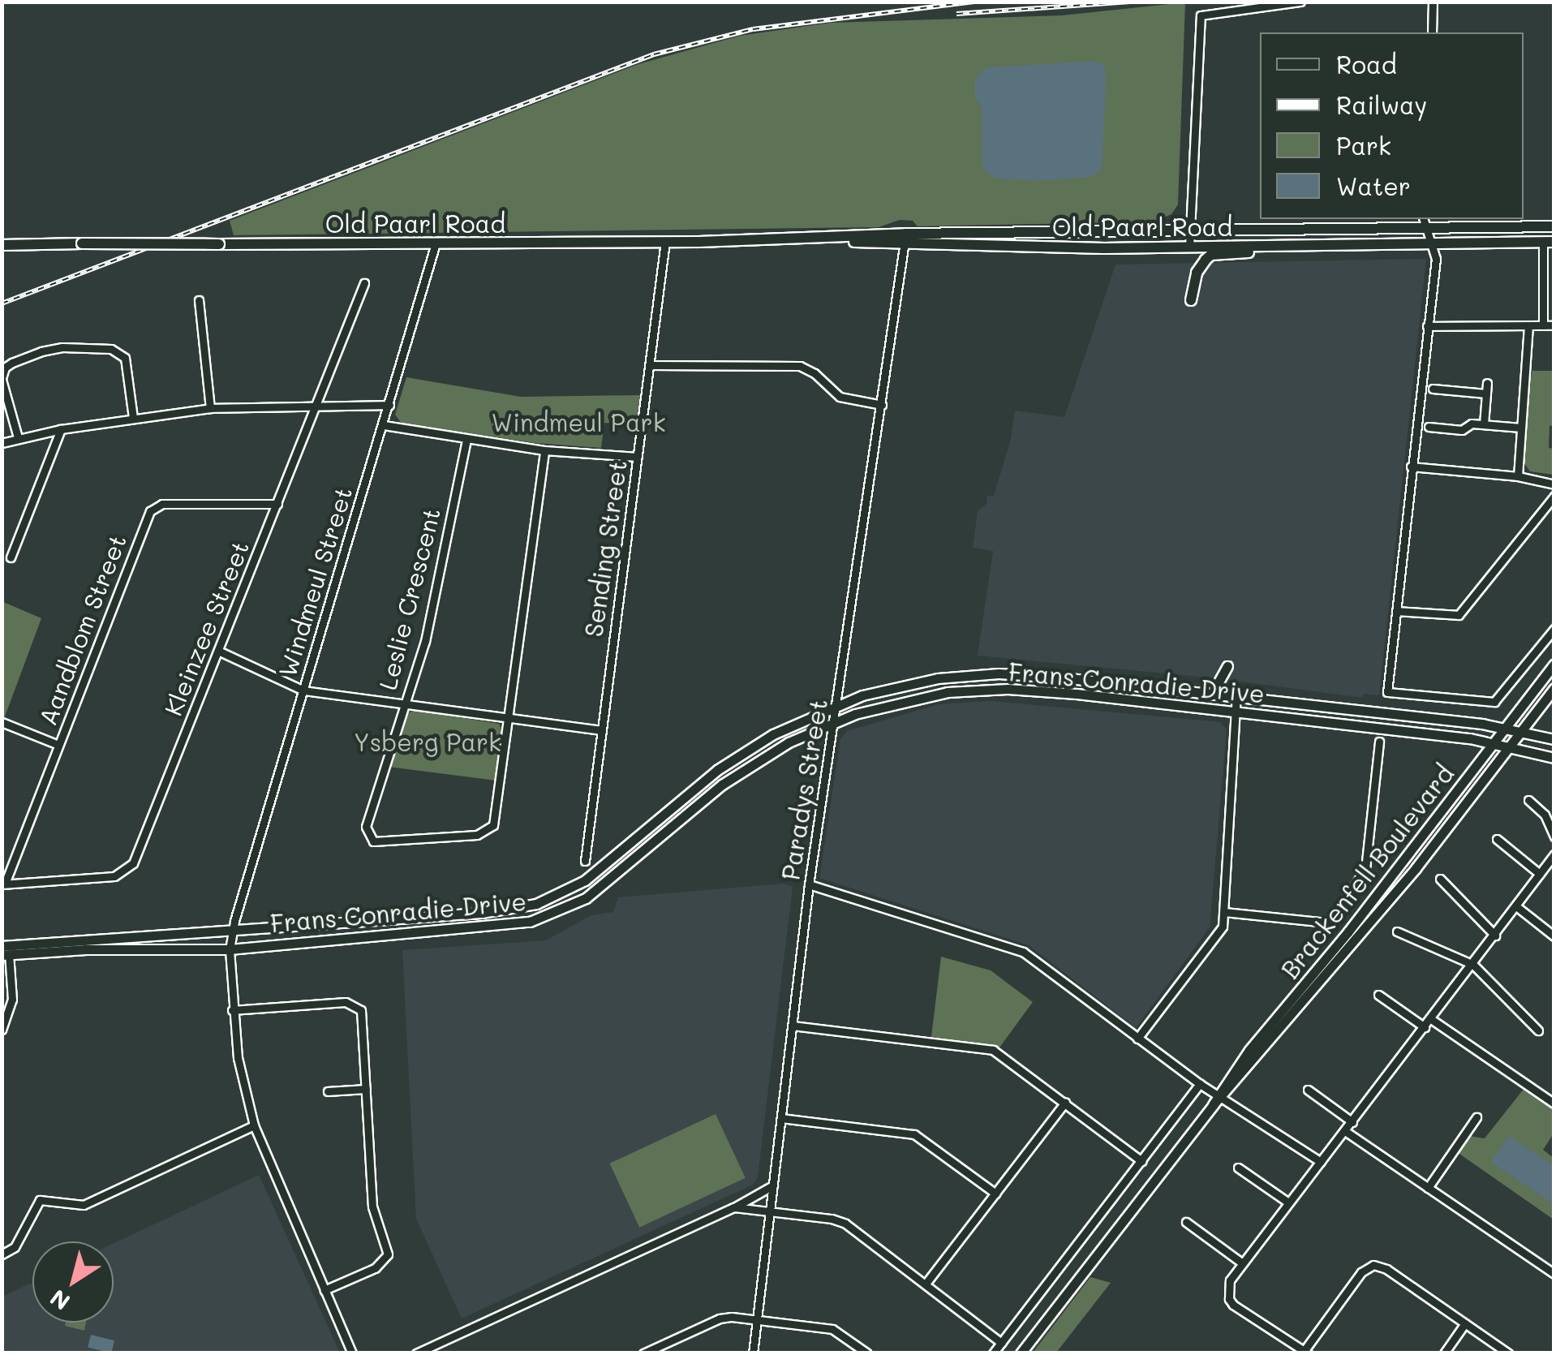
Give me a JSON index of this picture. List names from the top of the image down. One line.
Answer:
{"streets":{"main road":["Old Paarl Road"],"street":["Sending Street","Windmeul Street","Leslie Crescent","Kleinzee Street","Aandblom Street","Frans Conradie Drive","Paradys Street","Brackenfell Boulevard"]},"crossings":[["Old Paarl Road","Sending Street"],["Old Paarl Road","Windmeul Street"],["Old Paarl Road","Paradys Street"],["Windmeul Street","Frans Conradie Drive"],["Kleinzee Street","Aandblom Street"],["Frans Conradie Drive","Paradys Street"],["Frans Conradie Drive","Brackenfell Boulevard"]],"parks":["Windmeul Park","Ysberg Park"],"legend":["Road","Railway","Park","Water"],"north":"bottom left"}
